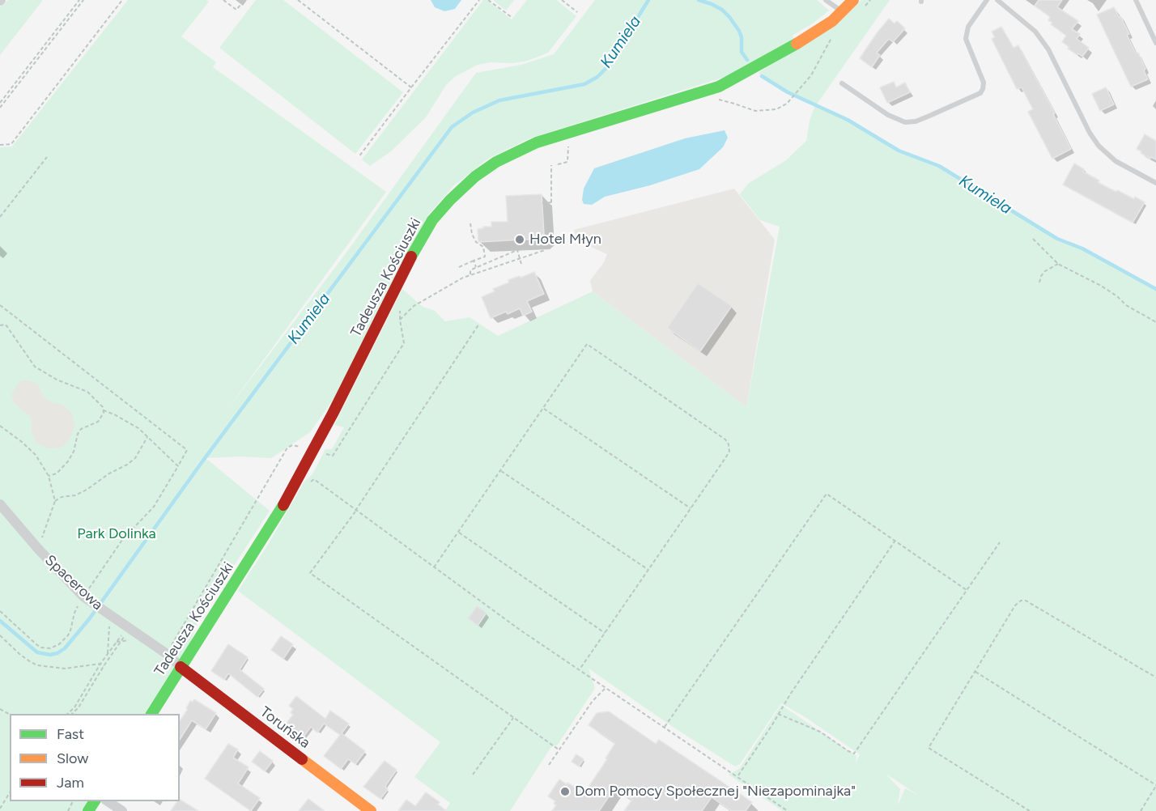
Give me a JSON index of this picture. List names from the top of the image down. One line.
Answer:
{"streets":{"street":["Tadeusza Kościuszki","Spacerowa","Toruńska"]},"crossings":[["Tadeusza Kościuszki","Spacerowa"],["Tadeusza Kościuszki","Toruńska"],["Spacerowa","Toruńska"]],"water":["Kumiela"],"parks":["Park Dolinka"],"places":["Hotel Młyn","Dom Pomocy Społecznej \"Niezapominajka\""],"legend":["Fast","Slow","Jam"]}
